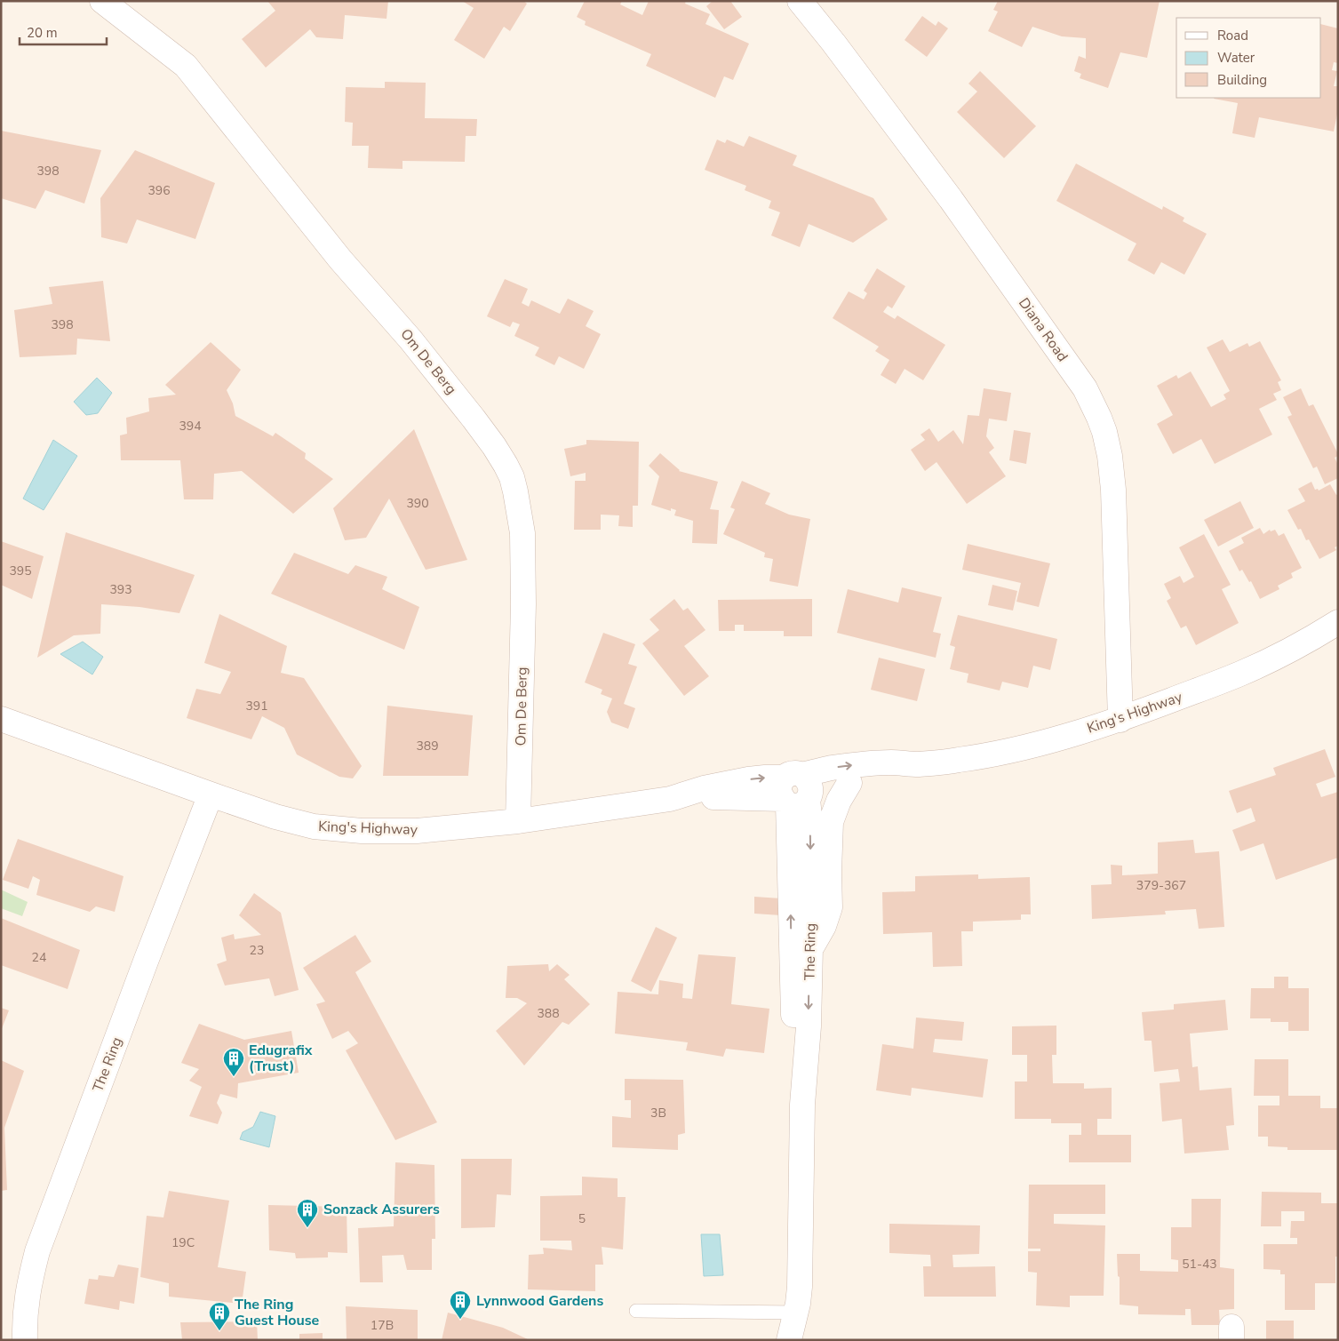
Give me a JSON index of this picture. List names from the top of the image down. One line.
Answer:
{"streets":{"street":["Diana Road","Om De Berg","King's Highway","The Ring"]},"crossings":[["Diana Road","King's Highway"],["Om De Berg","King's Highway"],["King's Highway","The Ring"]],"places":{"building":["Edugrafix (Trust)","Sonzack Assurers","Lynnwood Gardens","The Ring Guest House"]},"house_numbers":["398","396","398","394","390","395","393","391","389","379-367","23","24","388","3B","5","19C","51-43","17B"],"legend":["Road","Water","Building"],"scale_bar":"20 m"}
